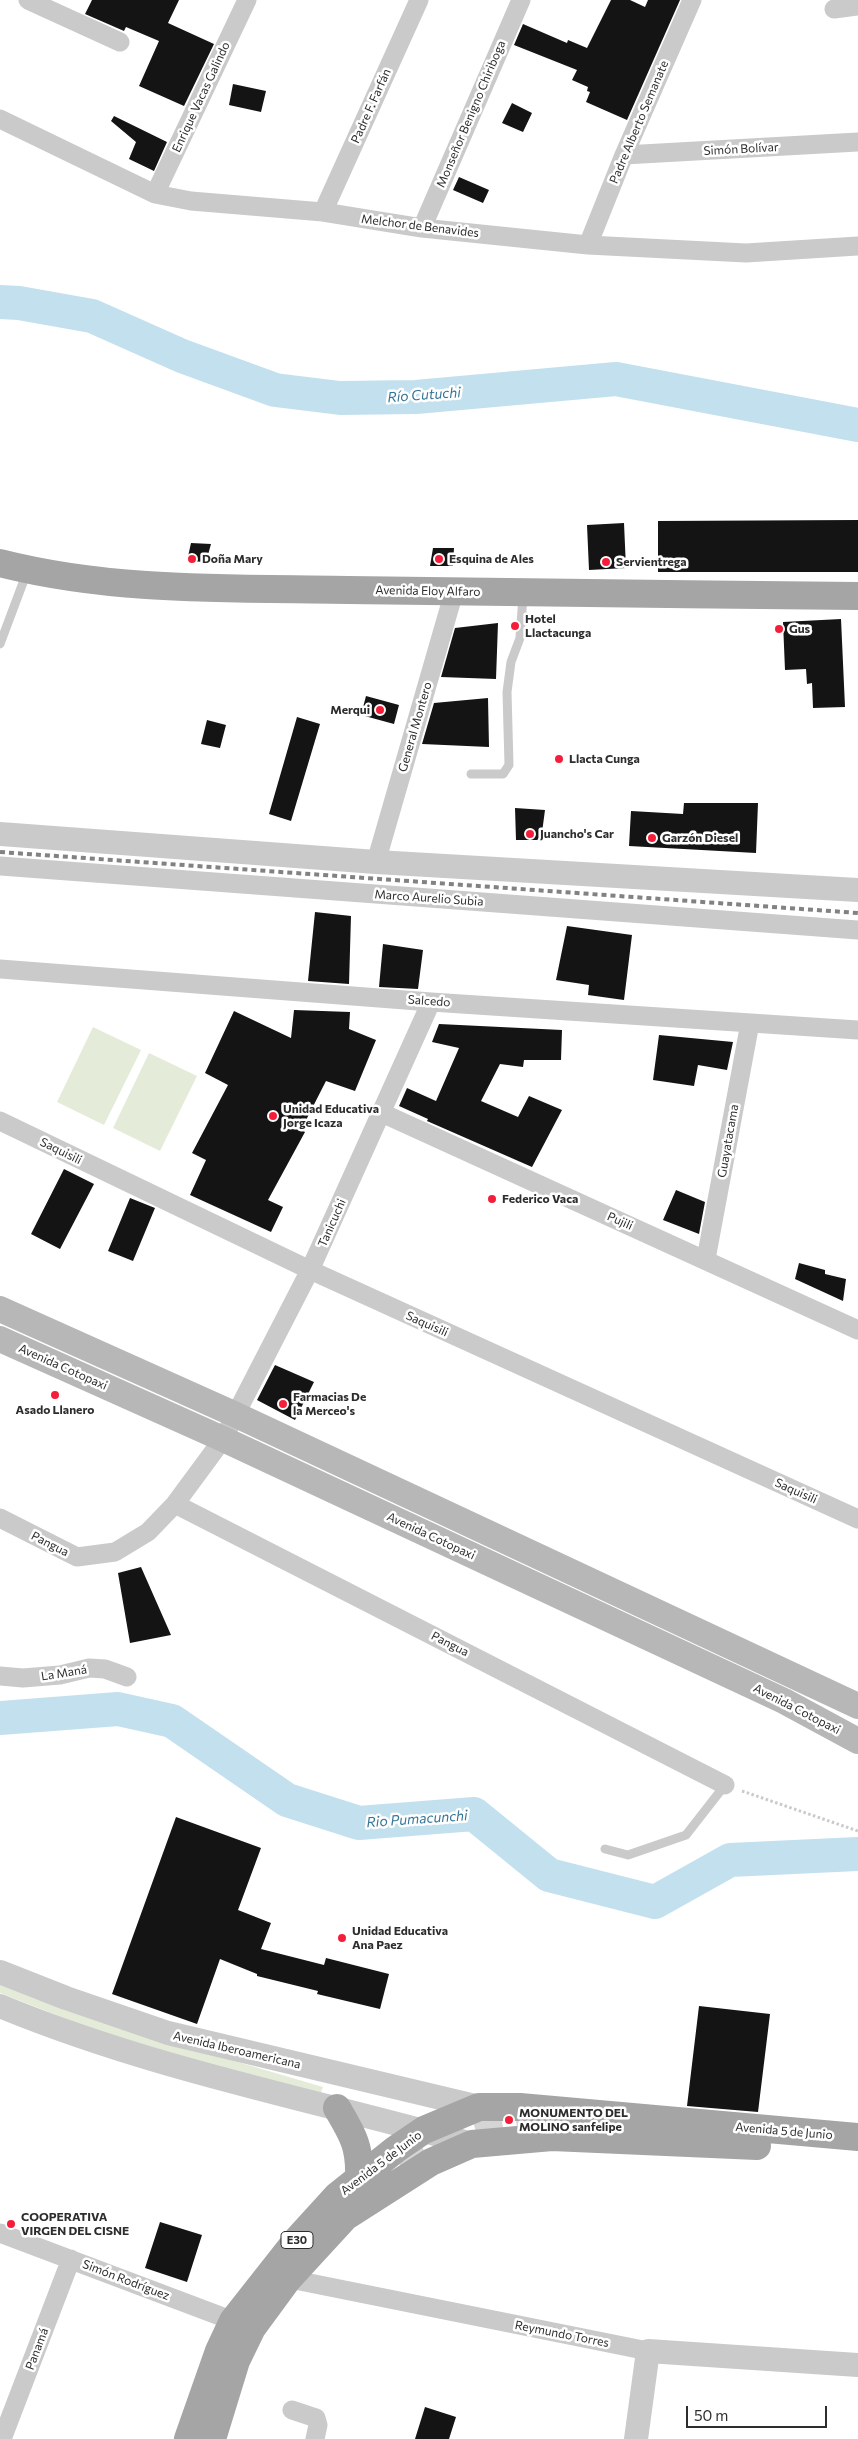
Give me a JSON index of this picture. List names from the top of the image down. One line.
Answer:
{"streets":{"main road":["Avenida Eloy Alfaro","Avenida Cotopaxi","Avenida 5 de Junio","E30"],"street":["Enrique Vacas Galindo","Padre F. Farfán","Monseñor Benigno Chiriboga","Padre Alberto Semanate","Simón Bolívar","Melchor de Benavides","General Montero","Marco Aurelio Subia","Salcedo","Guayatacama","Saquisili","Pujili","Tanicuchi","Pangua","La Maná","Avenida Iberoamericana","Simón Rodríguez","Reymundo Torres","Panamá"]},"crossings":[["Enrique Vacas Galindo","Melchor de Benavides"],["Padre F. Farfán","Melchor de Benavides"],["Monseñor Benigno Chiriboga","Melchor de Benavides"],["Padre Alberto Semanate","Simón Bolívar"],["Padre Alberto Semanate","Melchor de Benavides"],["Avenida Eloy Alfaro","General Montero"],["Salcedo","Guayatacama"],["Salcedo","Tanicuchi"],["Guayatacama","Pujili"],["Saquisili","Tanicuchi"],["Pujili","Tanicuchi"],["Tanicuchi","Avenida Cotopaxi"],["Tanicuchi","Pangua"],["Avenida Cotopaxi","Pangua"],["Avenida Iberoamericana","Avenida 5 de Junio"],["Avenida 5 de Junio","Simón Rodríguez"],["Avenida 5 de Junio","Reymundo Torres"],["Simón Rodríguez","Panamá"]],"water":["Río Cutuchi","Rio Pumacunchi"],"places":["Doña Mary","Esquina de Ales","Servientrega","Hotel Llactacunga","Gus","Merqui","Llacta Cunga","Juancho's Car","Garzón Diesel","Unidad Educativa Jorge Icaza","Federico Vaca","Asado Llanero","Farmacias De la Merceo's","Unidad Educativa Ana Paez","MONUMENTO DEL MOLINO sanfelipe","COOPERATIVA VIRGEN DEL CISNE"],"scale_bar":"50 m"}
